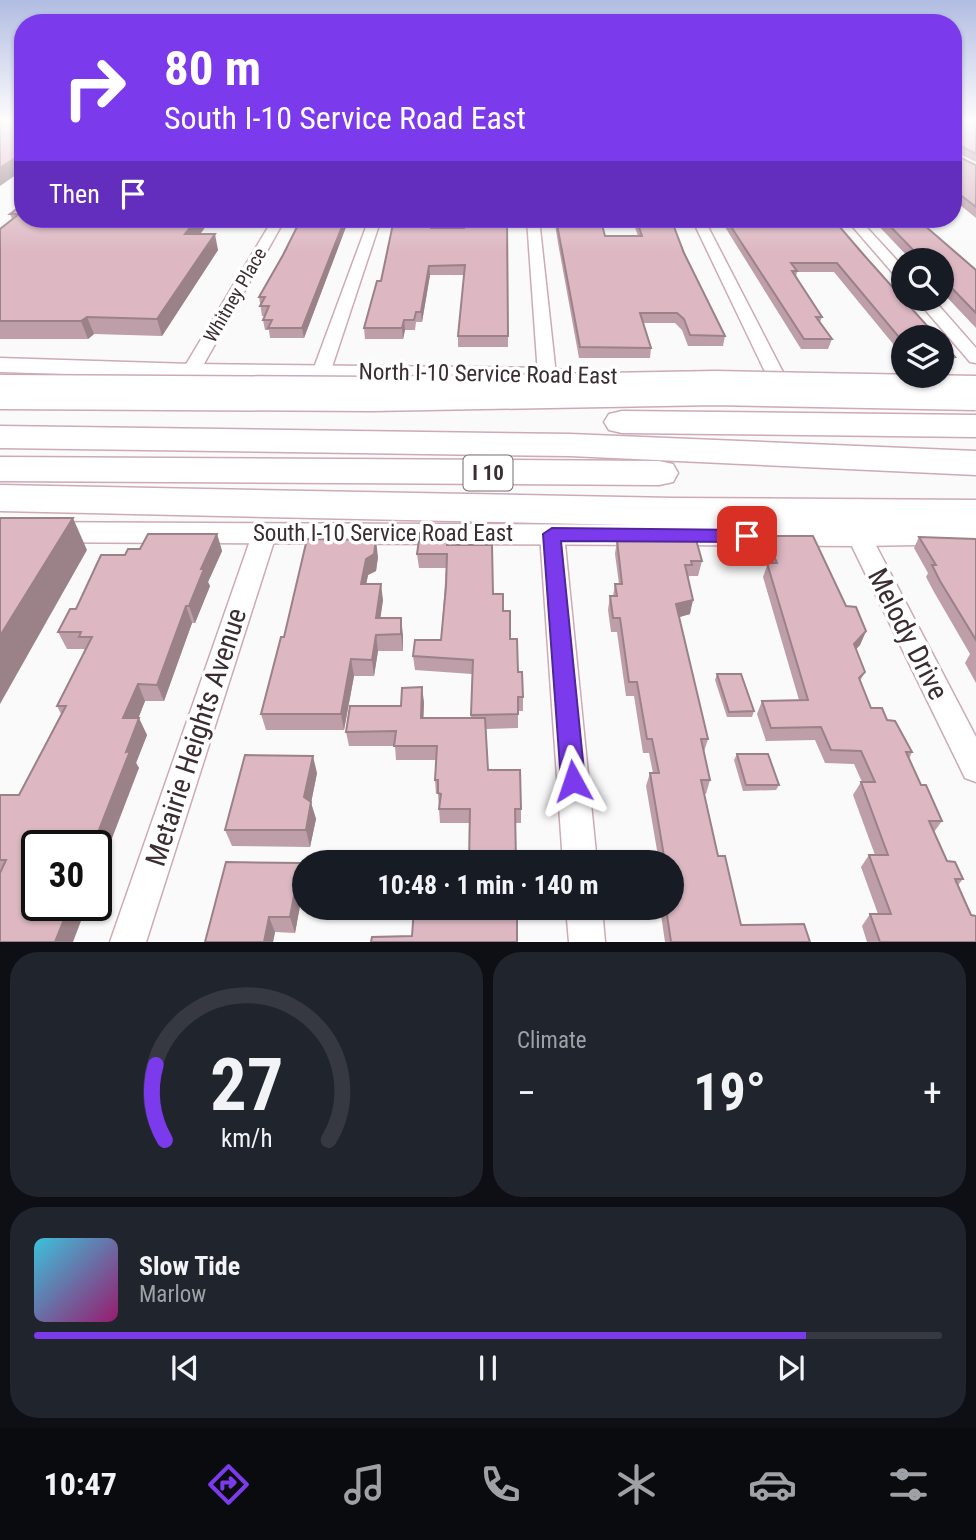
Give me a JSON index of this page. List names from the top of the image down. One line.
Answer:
{"streets":{"highway":["I 10"],"street":["Whitney Place","North I-10 Service Road East","South I-10 Service Road East","Melody Drive","Metairie Heights Avenue"]},"crossings":[["Whitney Place","North I-10 Service Road East"],["South I-10 Service Road East","Melody Drive"],["South I-10 Service Road East","Metairie Heights Avenue"]],"page":{"turn":["80 m","South I-10 Service Road East"],"then":"Then","limit":"30","trip":"10:48 · 1 min · 140 m","tile":"Climate","heat":["−","19°","+"],"song":["Slow Tide","Marlow"],"tabs":"10:47","gauge":["27","km/h"]}}
